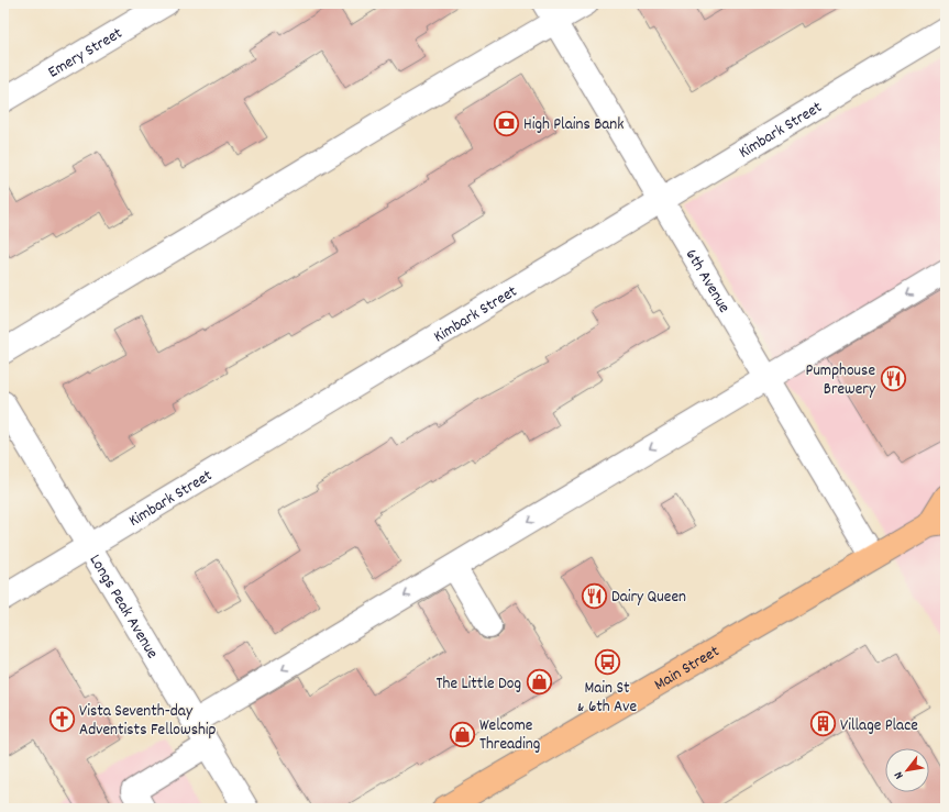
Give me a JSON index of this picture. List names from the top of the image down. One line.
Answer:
{"streets":{"highway":["Main Street"],"street":["Emery Street","Kimbark Street","6th Avenue","Longs Peak Avenue"]},"crossings":[["Kimbark Street","6th Avenue"],["Kimbark Street","Longs Peak Avenue"],["6th Avenue","Main Street"]],"places":{"bank":["High Plains Bank"],"restaurant":["Pumphouse Brewery","Dairy Queen"],"bus stop":["Main St & 6th Ave"],"shop":["The Little Dog","Welcome Threading"],"church":["Vista Seventh-day Adventists Fellowship"],"building":["Village Place"]},"north":"bottom left"}
